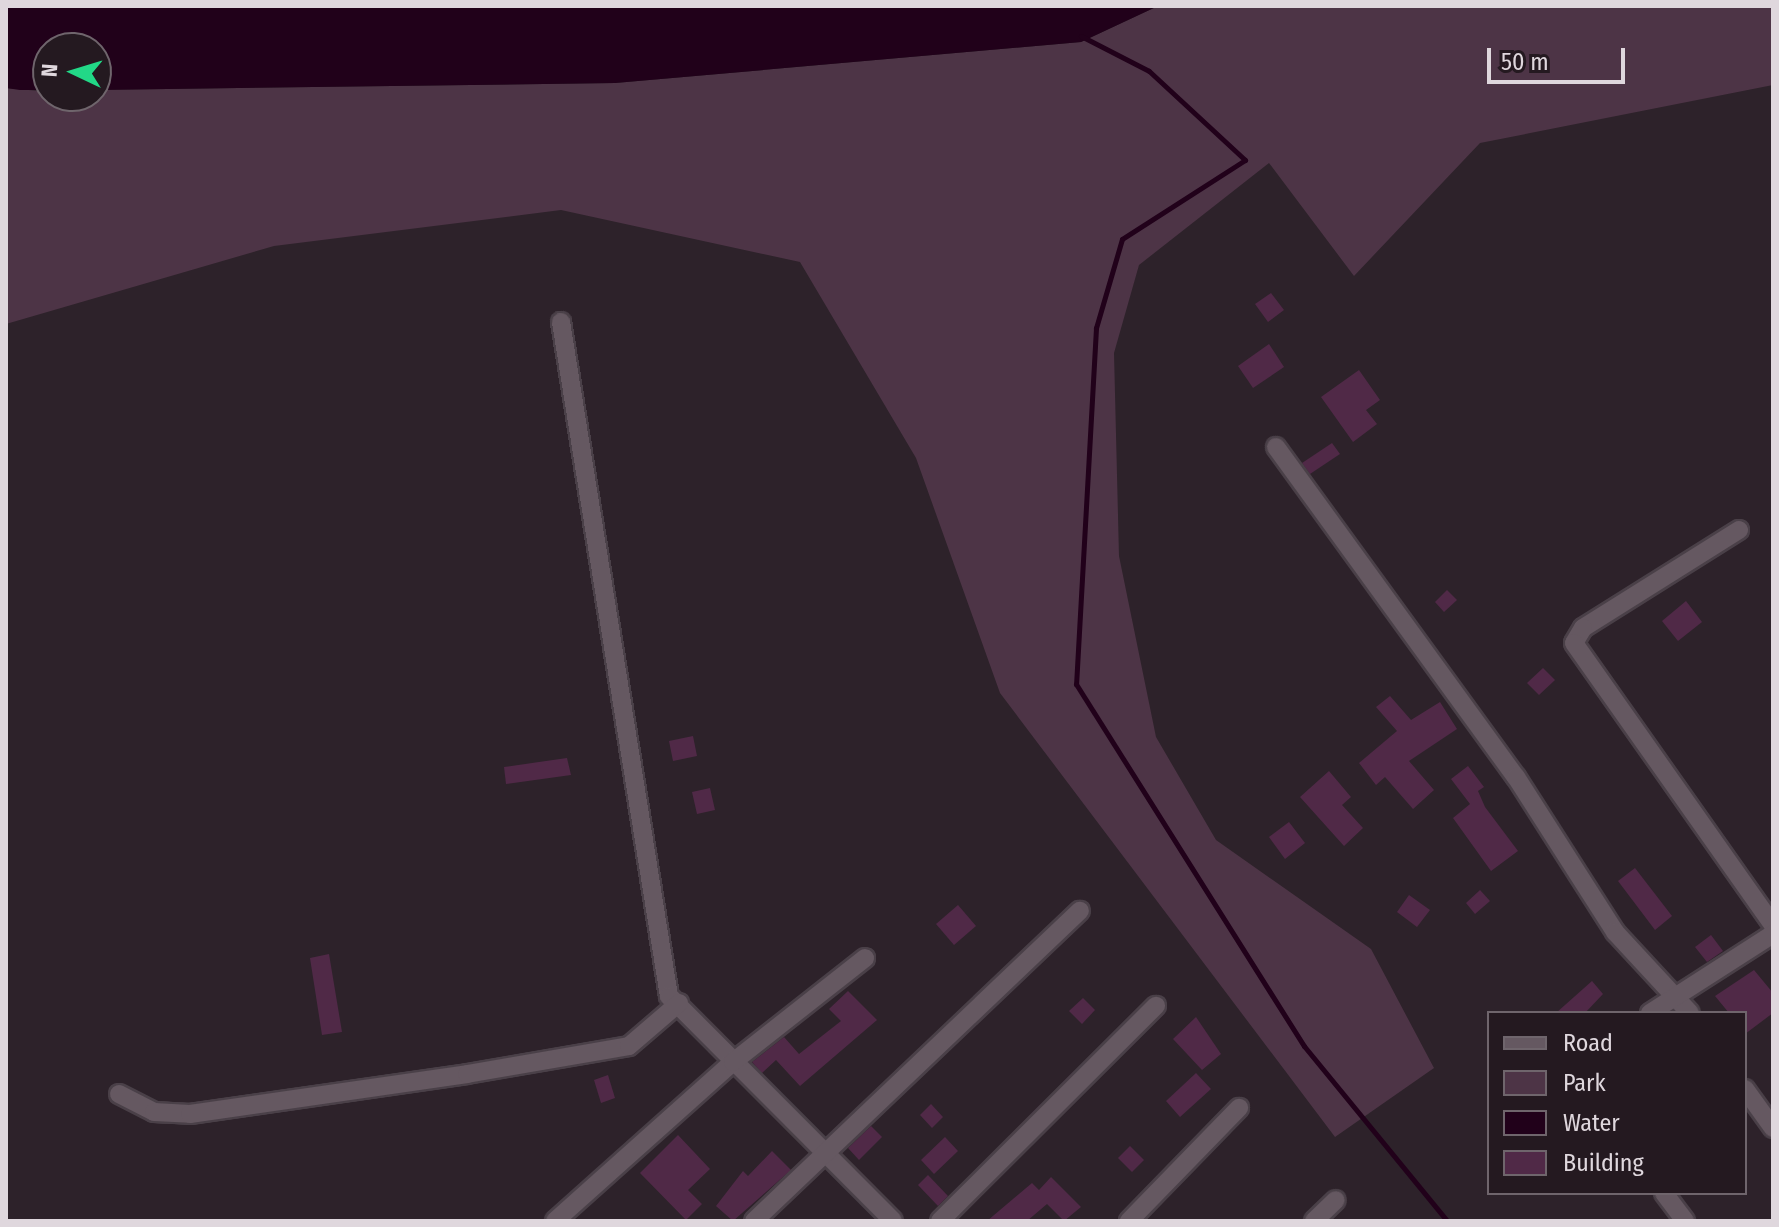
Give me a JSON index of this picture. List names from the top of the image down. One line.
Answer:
{"legend":["Road","Park","Water","Building"],"scale_bar":"50 m","north":"left"}
